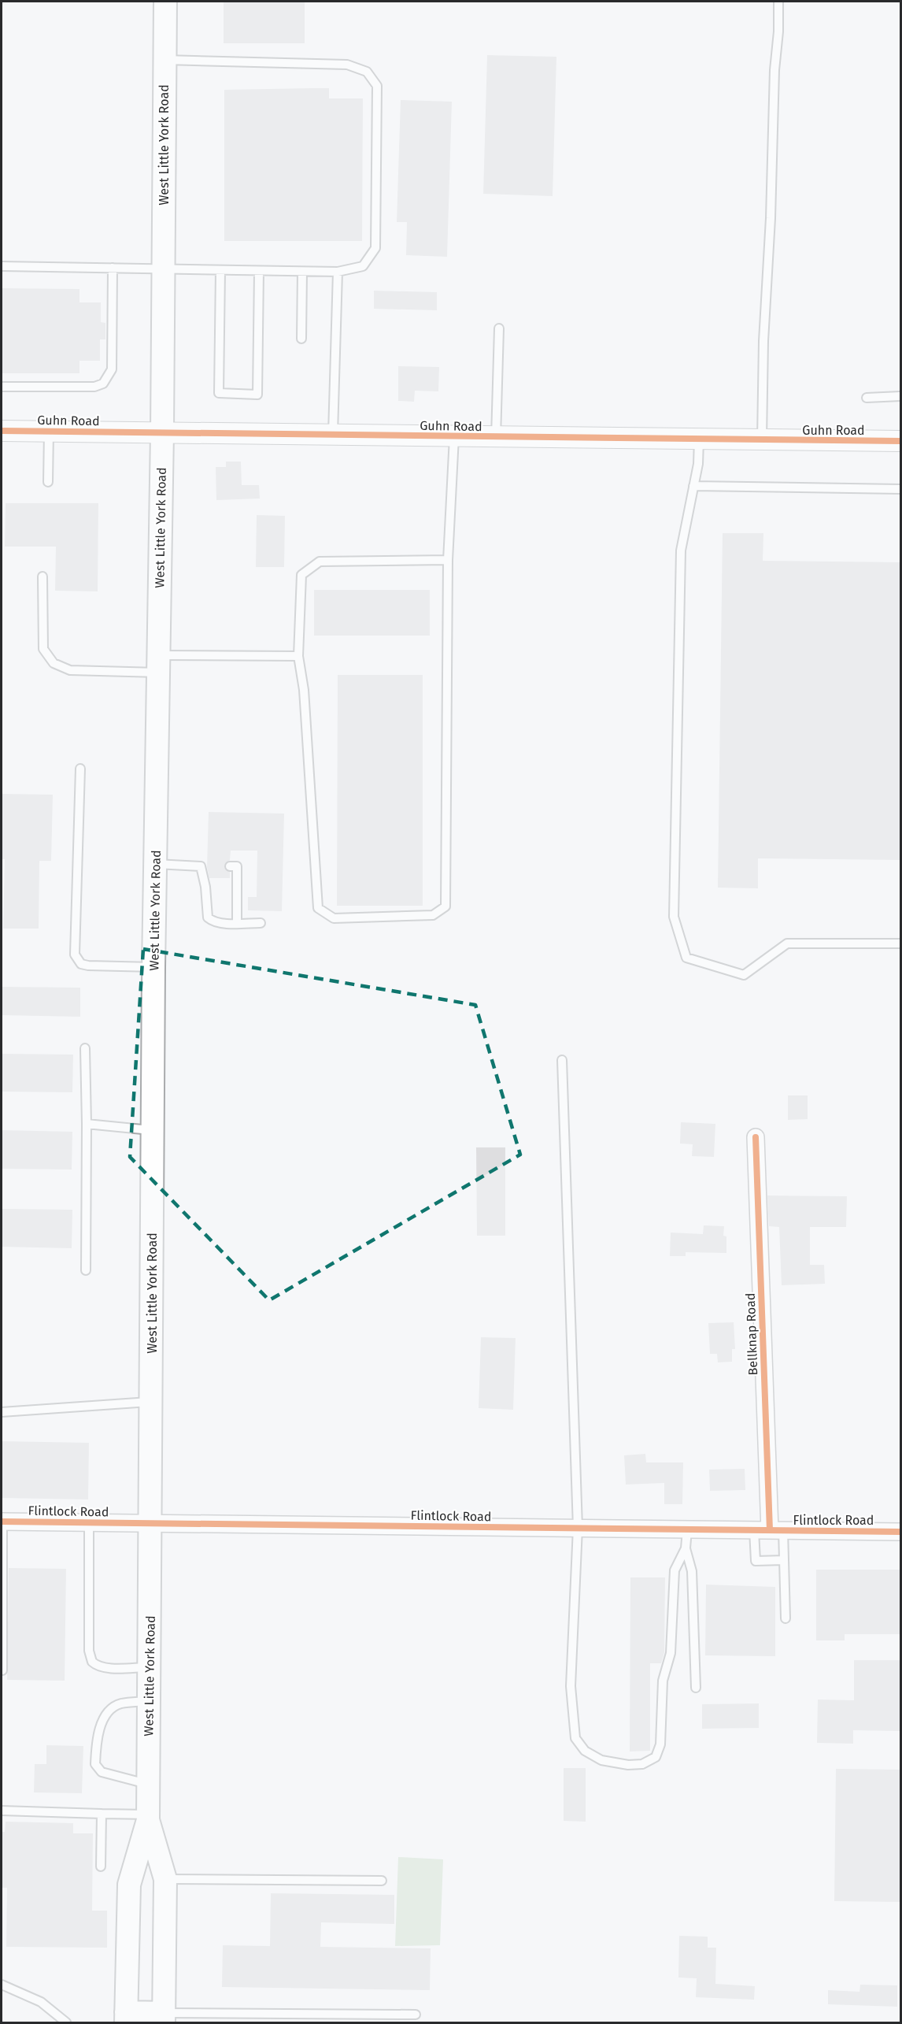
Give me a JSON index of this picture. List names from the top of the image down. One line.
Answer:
{"streets":{"main road":["West Little York Road"],"street":["Guhn Road","Bellknap Road","Flintlock Road"]},"crossings":[["West Little York Road","Guhn Road"],["West Little York Road","Flintlock Road"],["Bellknap Road","Flintlock Road"]]}
